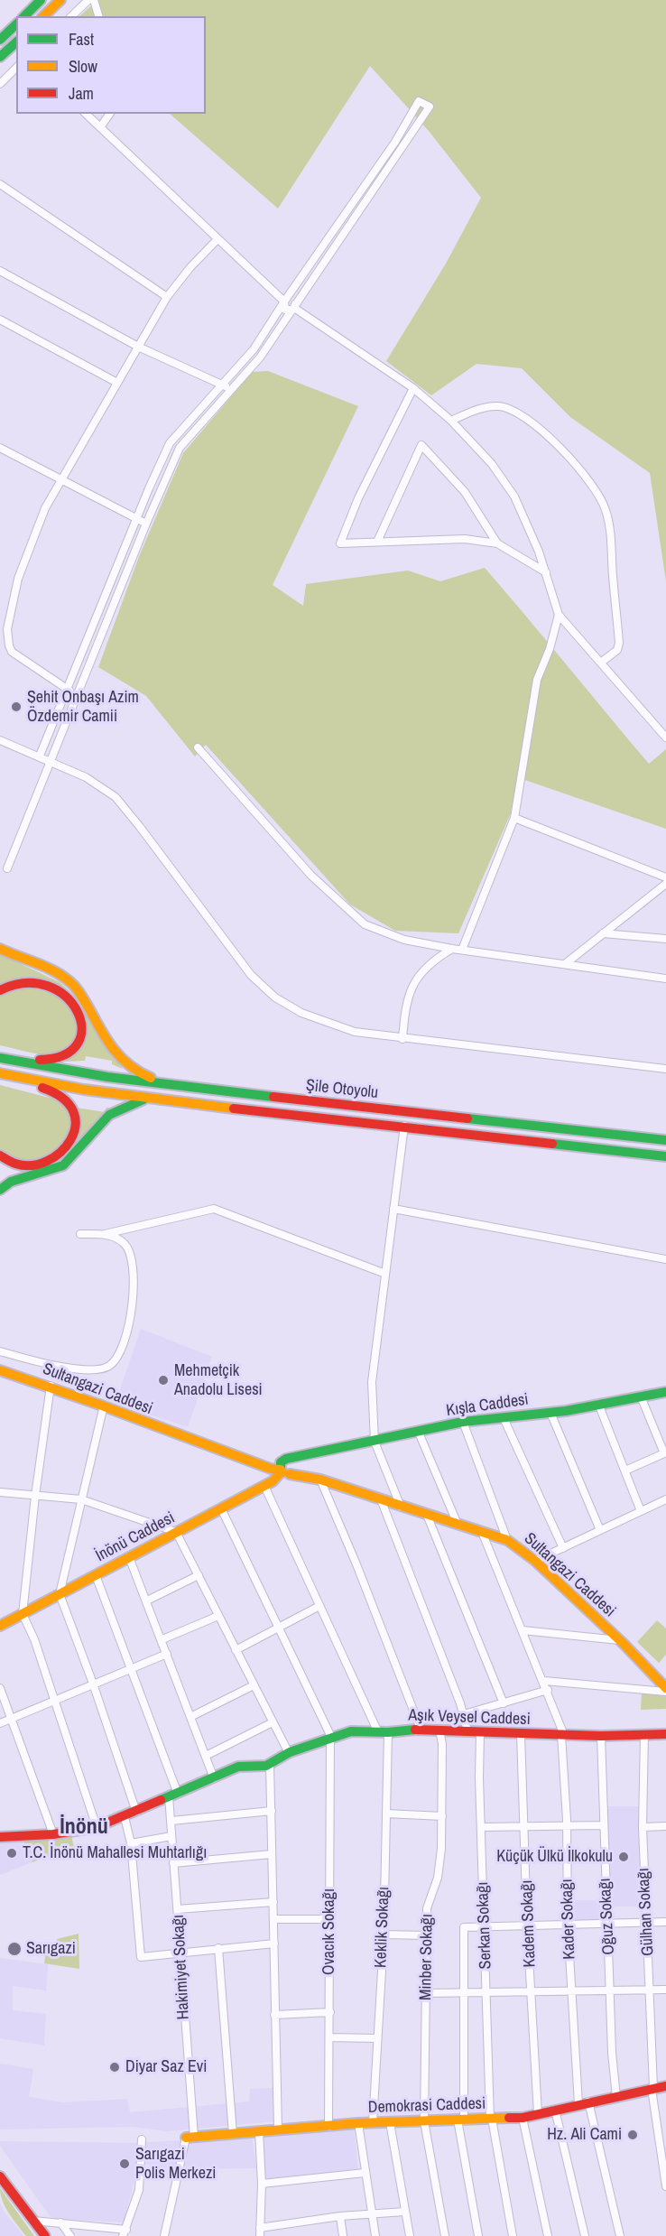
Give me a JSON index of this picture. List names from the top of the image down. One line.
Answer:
{"streets":{"main road":["Şile Otoyolu","Sultangazi Caddesi","Kışla Caddesi","İnönü Caddesi","Aşık Veysel Caddesi","Demokrasi Caddesi"],"street":["Gülhan Sokağı","Oğuz Sokağı","Kader Sokağı","Kadem Sokağı","Serkan Sokağı","Keklik Sokağı","Ovacık Sokağı","Minber Sokağı","Hakimiyet Sokağı"]},"crossings":[["Sultangazi Caddesi","Kışla Caddesi"],["Sultangazi Caddesi","İnönü Caddesi"],["Sultangazi Caddesi","Kader Sokağı"],["Kışla Caddesi","İnönü Caddesi"],["İnönü Caddesi","Hakimiyet Sokağı"],["Aşık Veysel Caddesi","Gülhan Sokağı"],["Aşık Veysel Caddesi","Oğuz Sokağı"],["Aşık Veysel Caddesi","Kader Sokağı"],["Aşık Veysel Caddesi","Kadem Sokağı"],["Aşık Veysel Caddesi","Serkan Sokağı"],["Aşık Veysel Caddesi","Keklik Sokağı"],["Aşık Veysel Caddesi","Ovacık Sokağı"],["Aşık Veysel Caddesi","Minber Sokağı"],["Aşık Veysel Caddesi","Hakimiyet Sokağı"],["Gülhan Sokağı","Demokrasi Caddesi"],["Kader Sokağı","Demokrasi Caddesi"],["Kadem Sokağı","Demokrasi Caddesi"],["Serkan Sokağı","Demokrasi Caddesi"],["Keklik Sokağı","Demokrasi Caddesi"],["Ovacık Sokağı","Demokrasi Caddesi"],["Minber Sokağı","Demokrasi Caddesi"],["Hakimiyet Sokağı","Demokrasi Caddesi"]],"districts":["İnönü"],"places":["Şehit Onbaşı Azim Özdemir Camii","Mehmetçik Anadolu Lisesi","T.C. İnönü Mahallesi Muhtarlığı","Küçük Ülkü İlkokulu","Sarıgazi","Diyar Saz Evi","Hz. Ali Cami","Sarıgazi Polis Merkezi"],"legend":["Fast","Slow","Jam"]}
